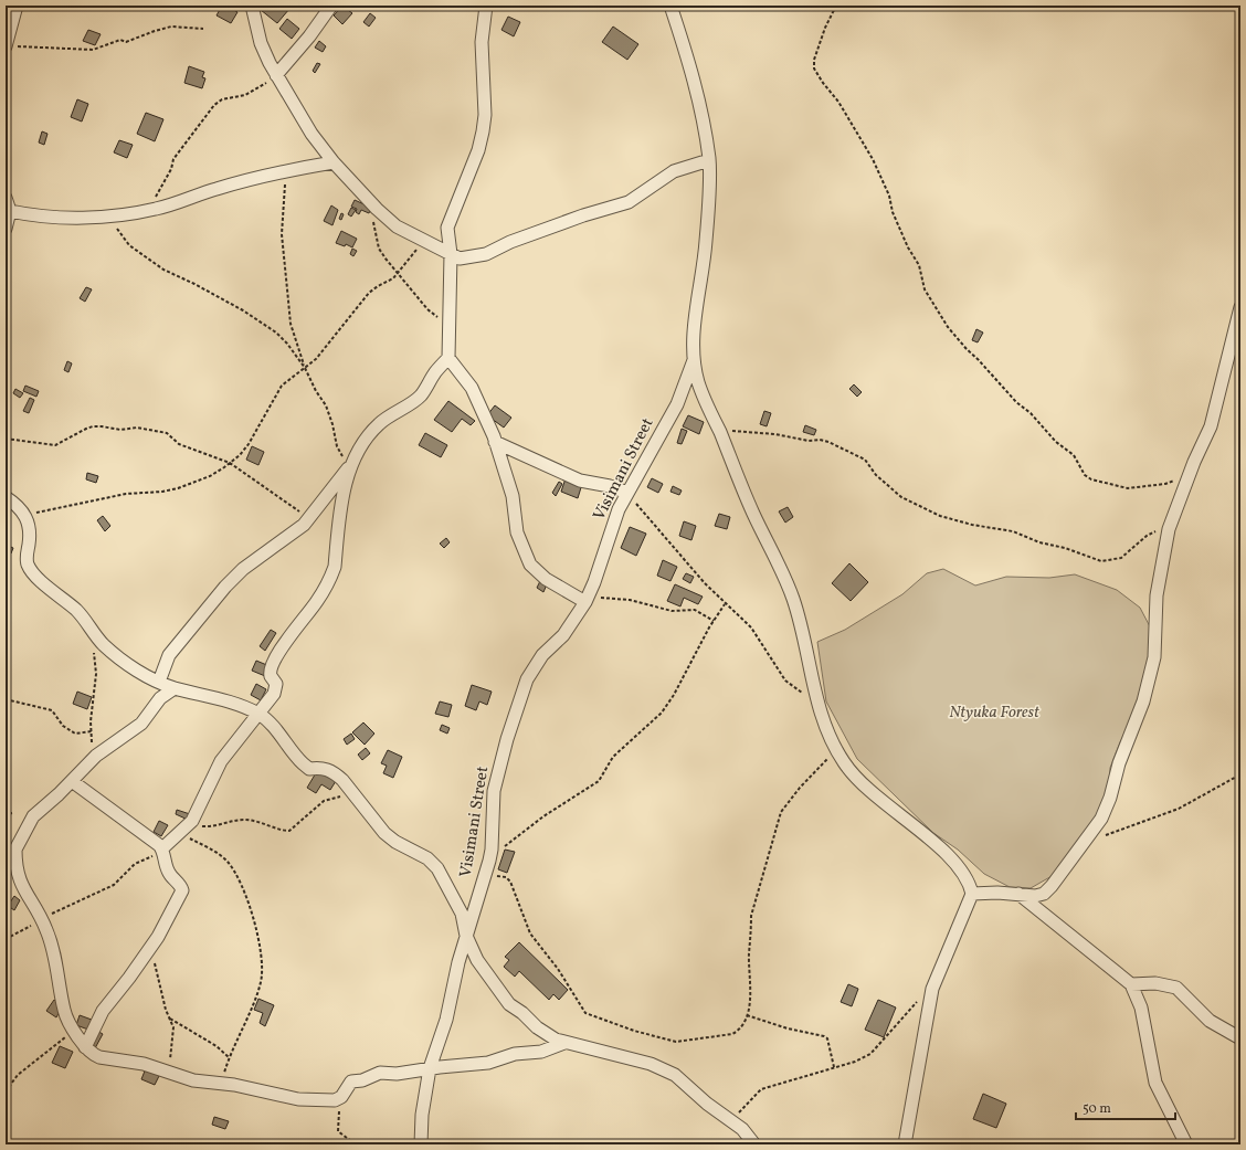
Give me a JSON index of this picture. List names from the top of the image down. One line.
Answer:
{"streets":{"street":["Visimani Street"]},"parks":["Ntyuka Forest"],"scale_bar":"50 m"}
